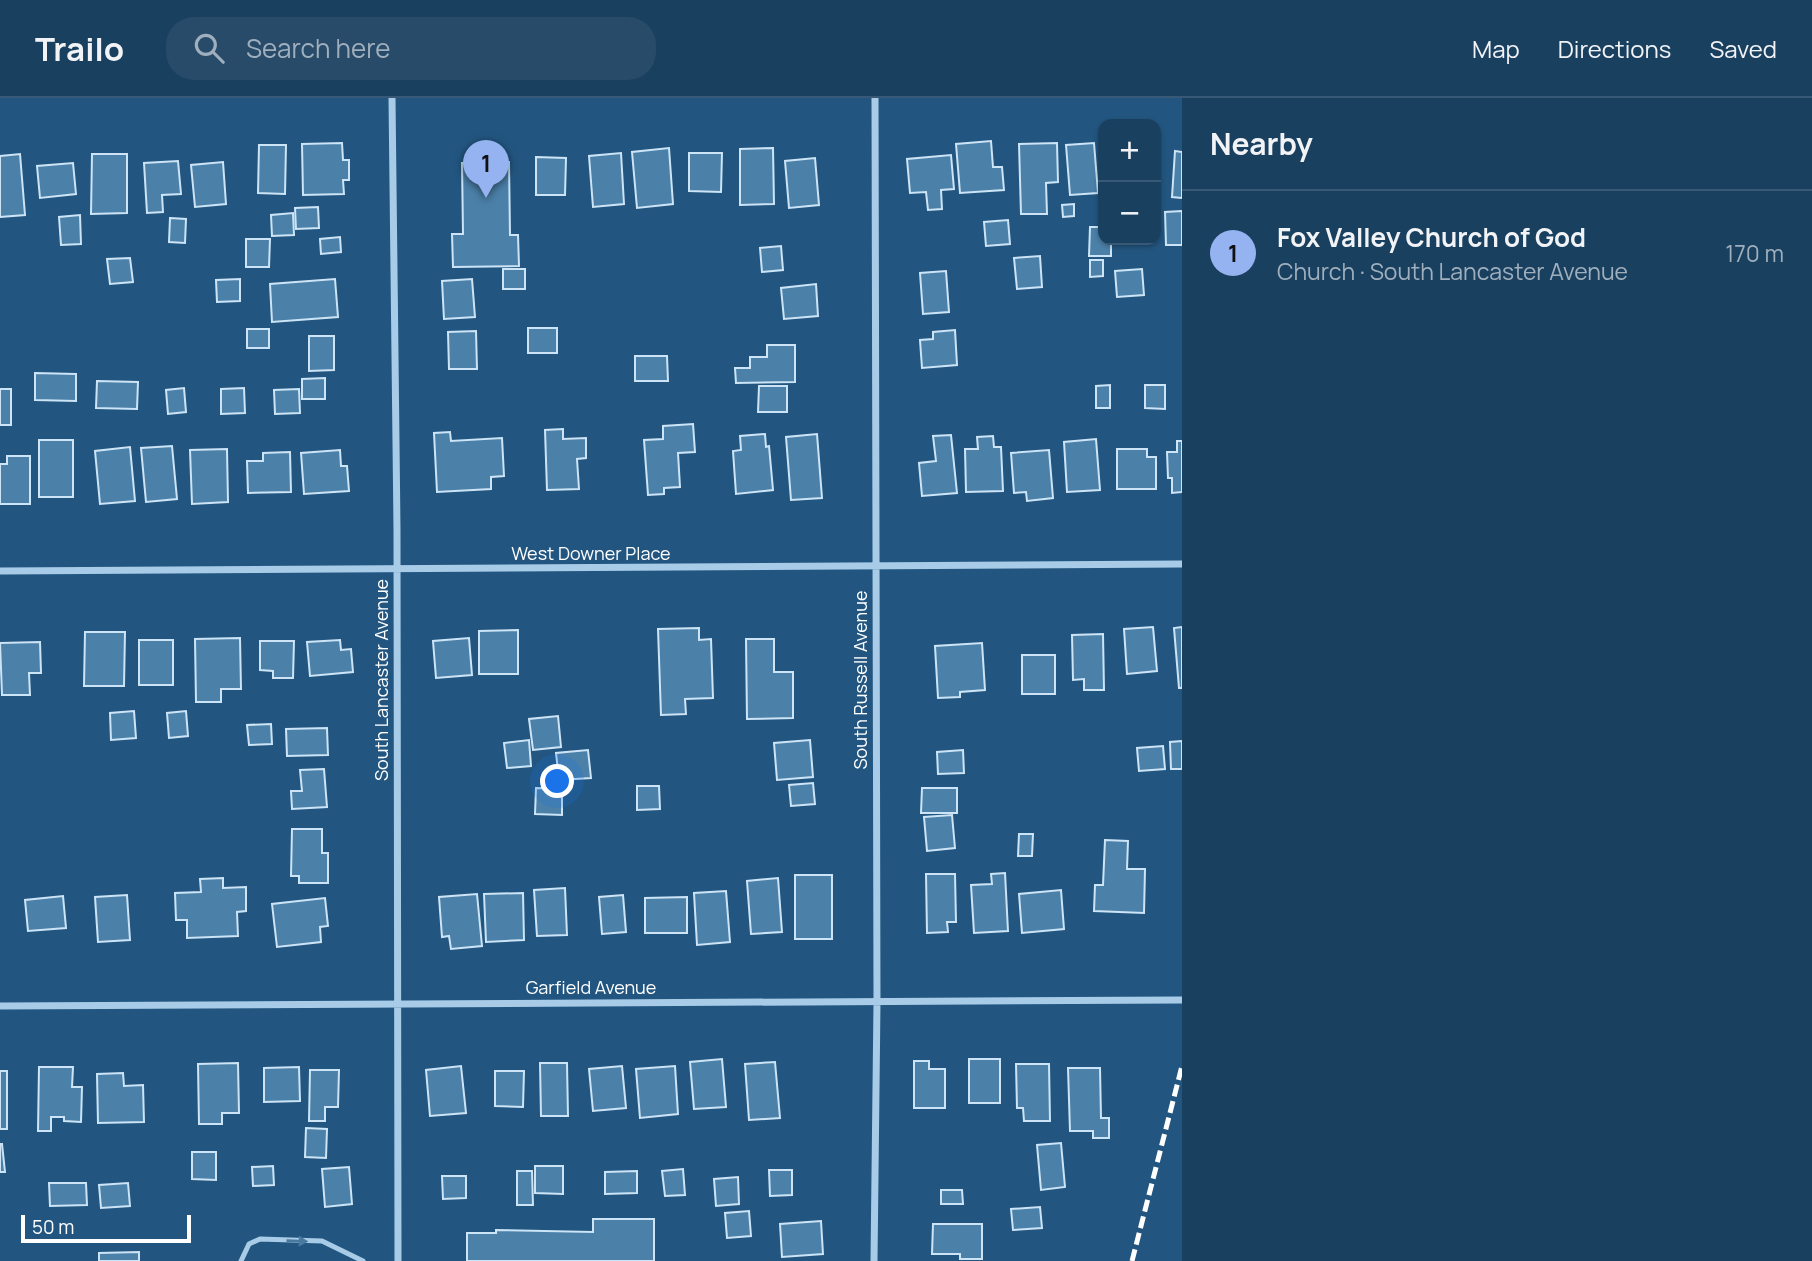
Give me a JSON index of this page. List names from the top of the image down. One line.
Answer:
{"streets":{"street":["West Downer Place","South Lancaster Avenue","South Russell Avenue","Garfield Avenue"]},"crossings":[["West Downer Place","South Lancaster Avenue"],["West Downer Place","South Russell Avenue"],["South Lancaster Avenue","Garfield Avenue"],["South Russell Avenue","Garfield Avenue"]],"scale_bar":"50 m","page":{"header":"Trailo","search":"Search here","nav":["Map","Directions","Saved"],"heading":"Nearby","map_buttons":["+","−"],"pins":"1","list":[{"mark":"1","name":"Fox Valley Church of God","note":"Church · South Lancaster Avenue","value":"170 m"}],"scale":"50 m"}}
